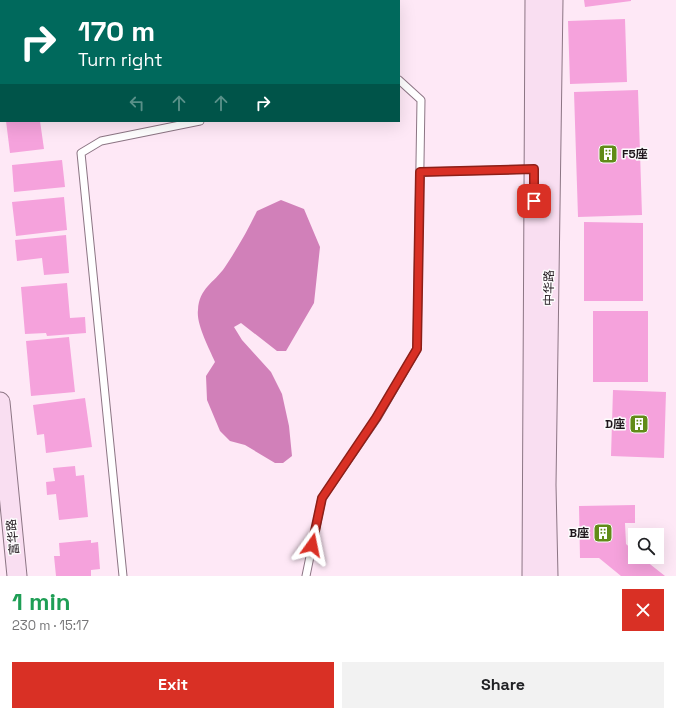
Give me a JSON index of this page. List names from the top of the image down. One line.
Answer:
{"streets":{"street":["中华路","富华路"]},"places":{"building":["F5座","D座","B座"]},"page":{"turn":["170 m","Turn right"],"heading":["1 min","230 m · 15:17"],"buttons":["Exit","Share"]}}
